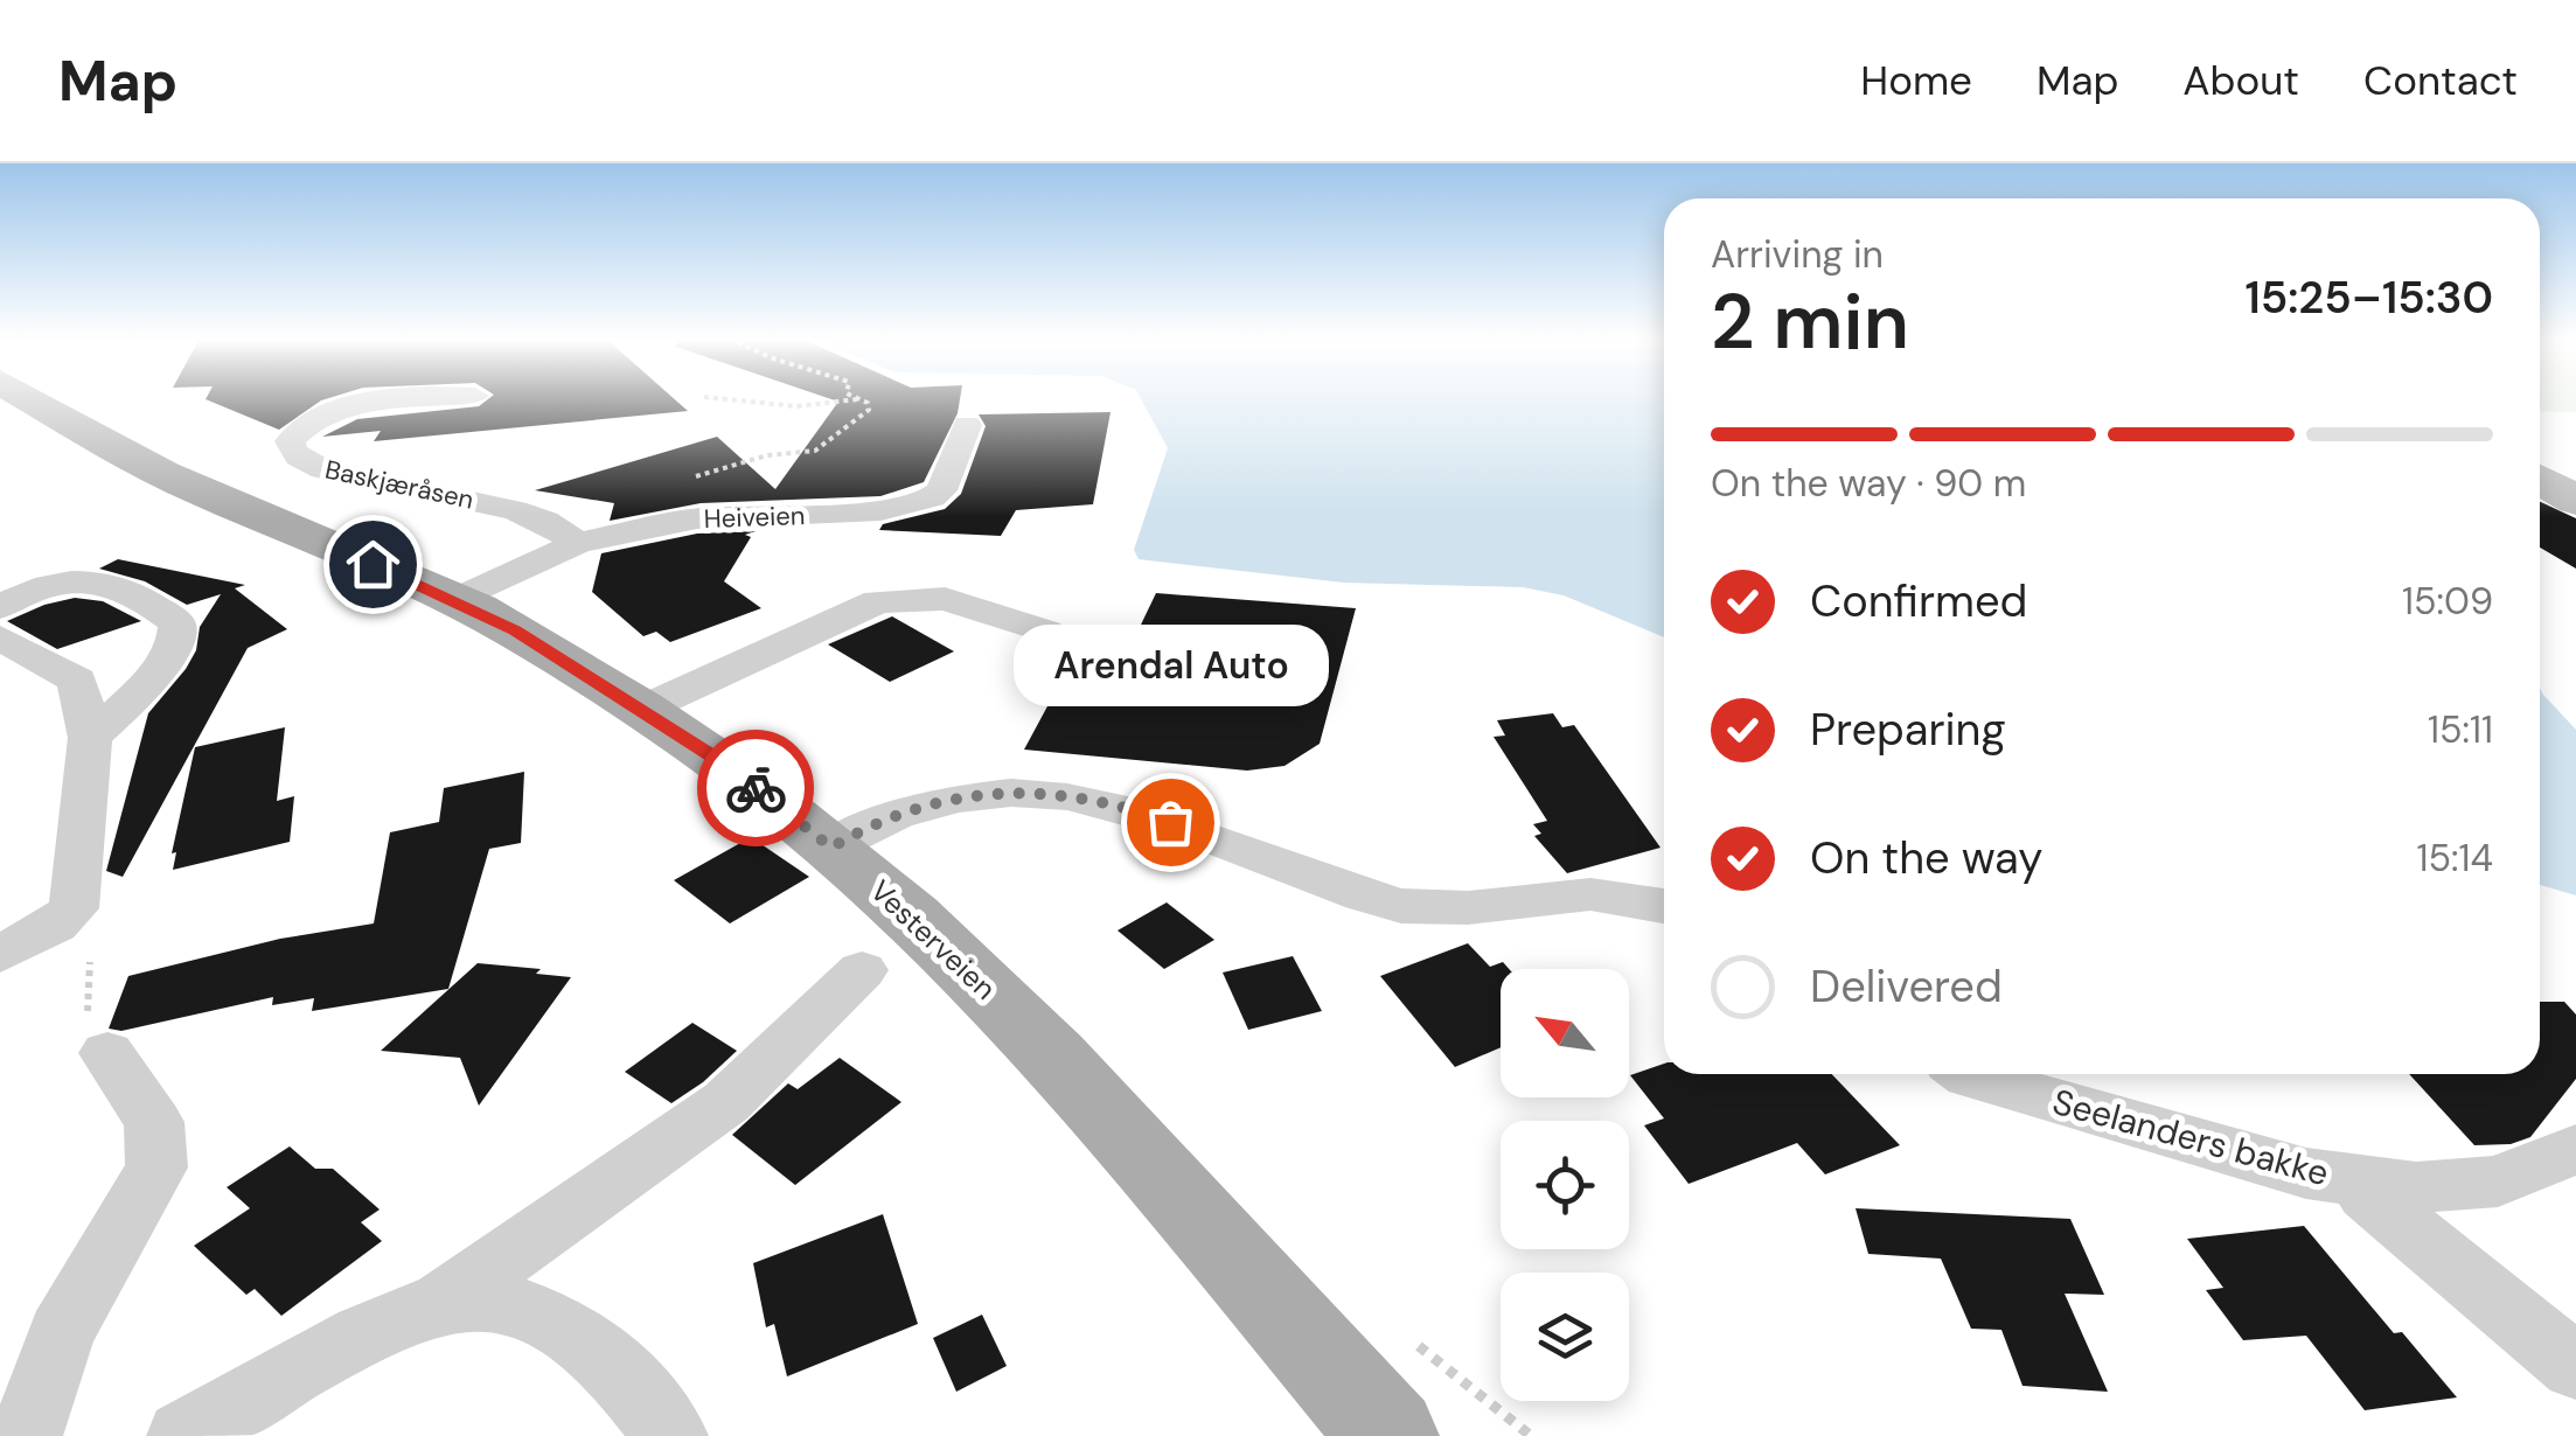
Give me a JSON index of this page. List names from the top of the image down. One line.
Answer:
{"streets":{"main road":["Vesterveien"],"street":["Baskjæråsen","Heiveien","Seelanders bakke"]},"crossings":[["Baskjæråsen","Heiveien"]],"places":["Arendal Auto"],"north":"top left","page":{"header":"Map","nav":["Home","Map","About","Contact"],"heading":["2 min","Arriving in","15:25–15:30"],"bar":"On the way · 90 m","list":[["Confirmed","15:09"],["Preparing","15:11"],["On the way","15:14"],"Delivered"],"bubble":"Arendal Auto"}}
